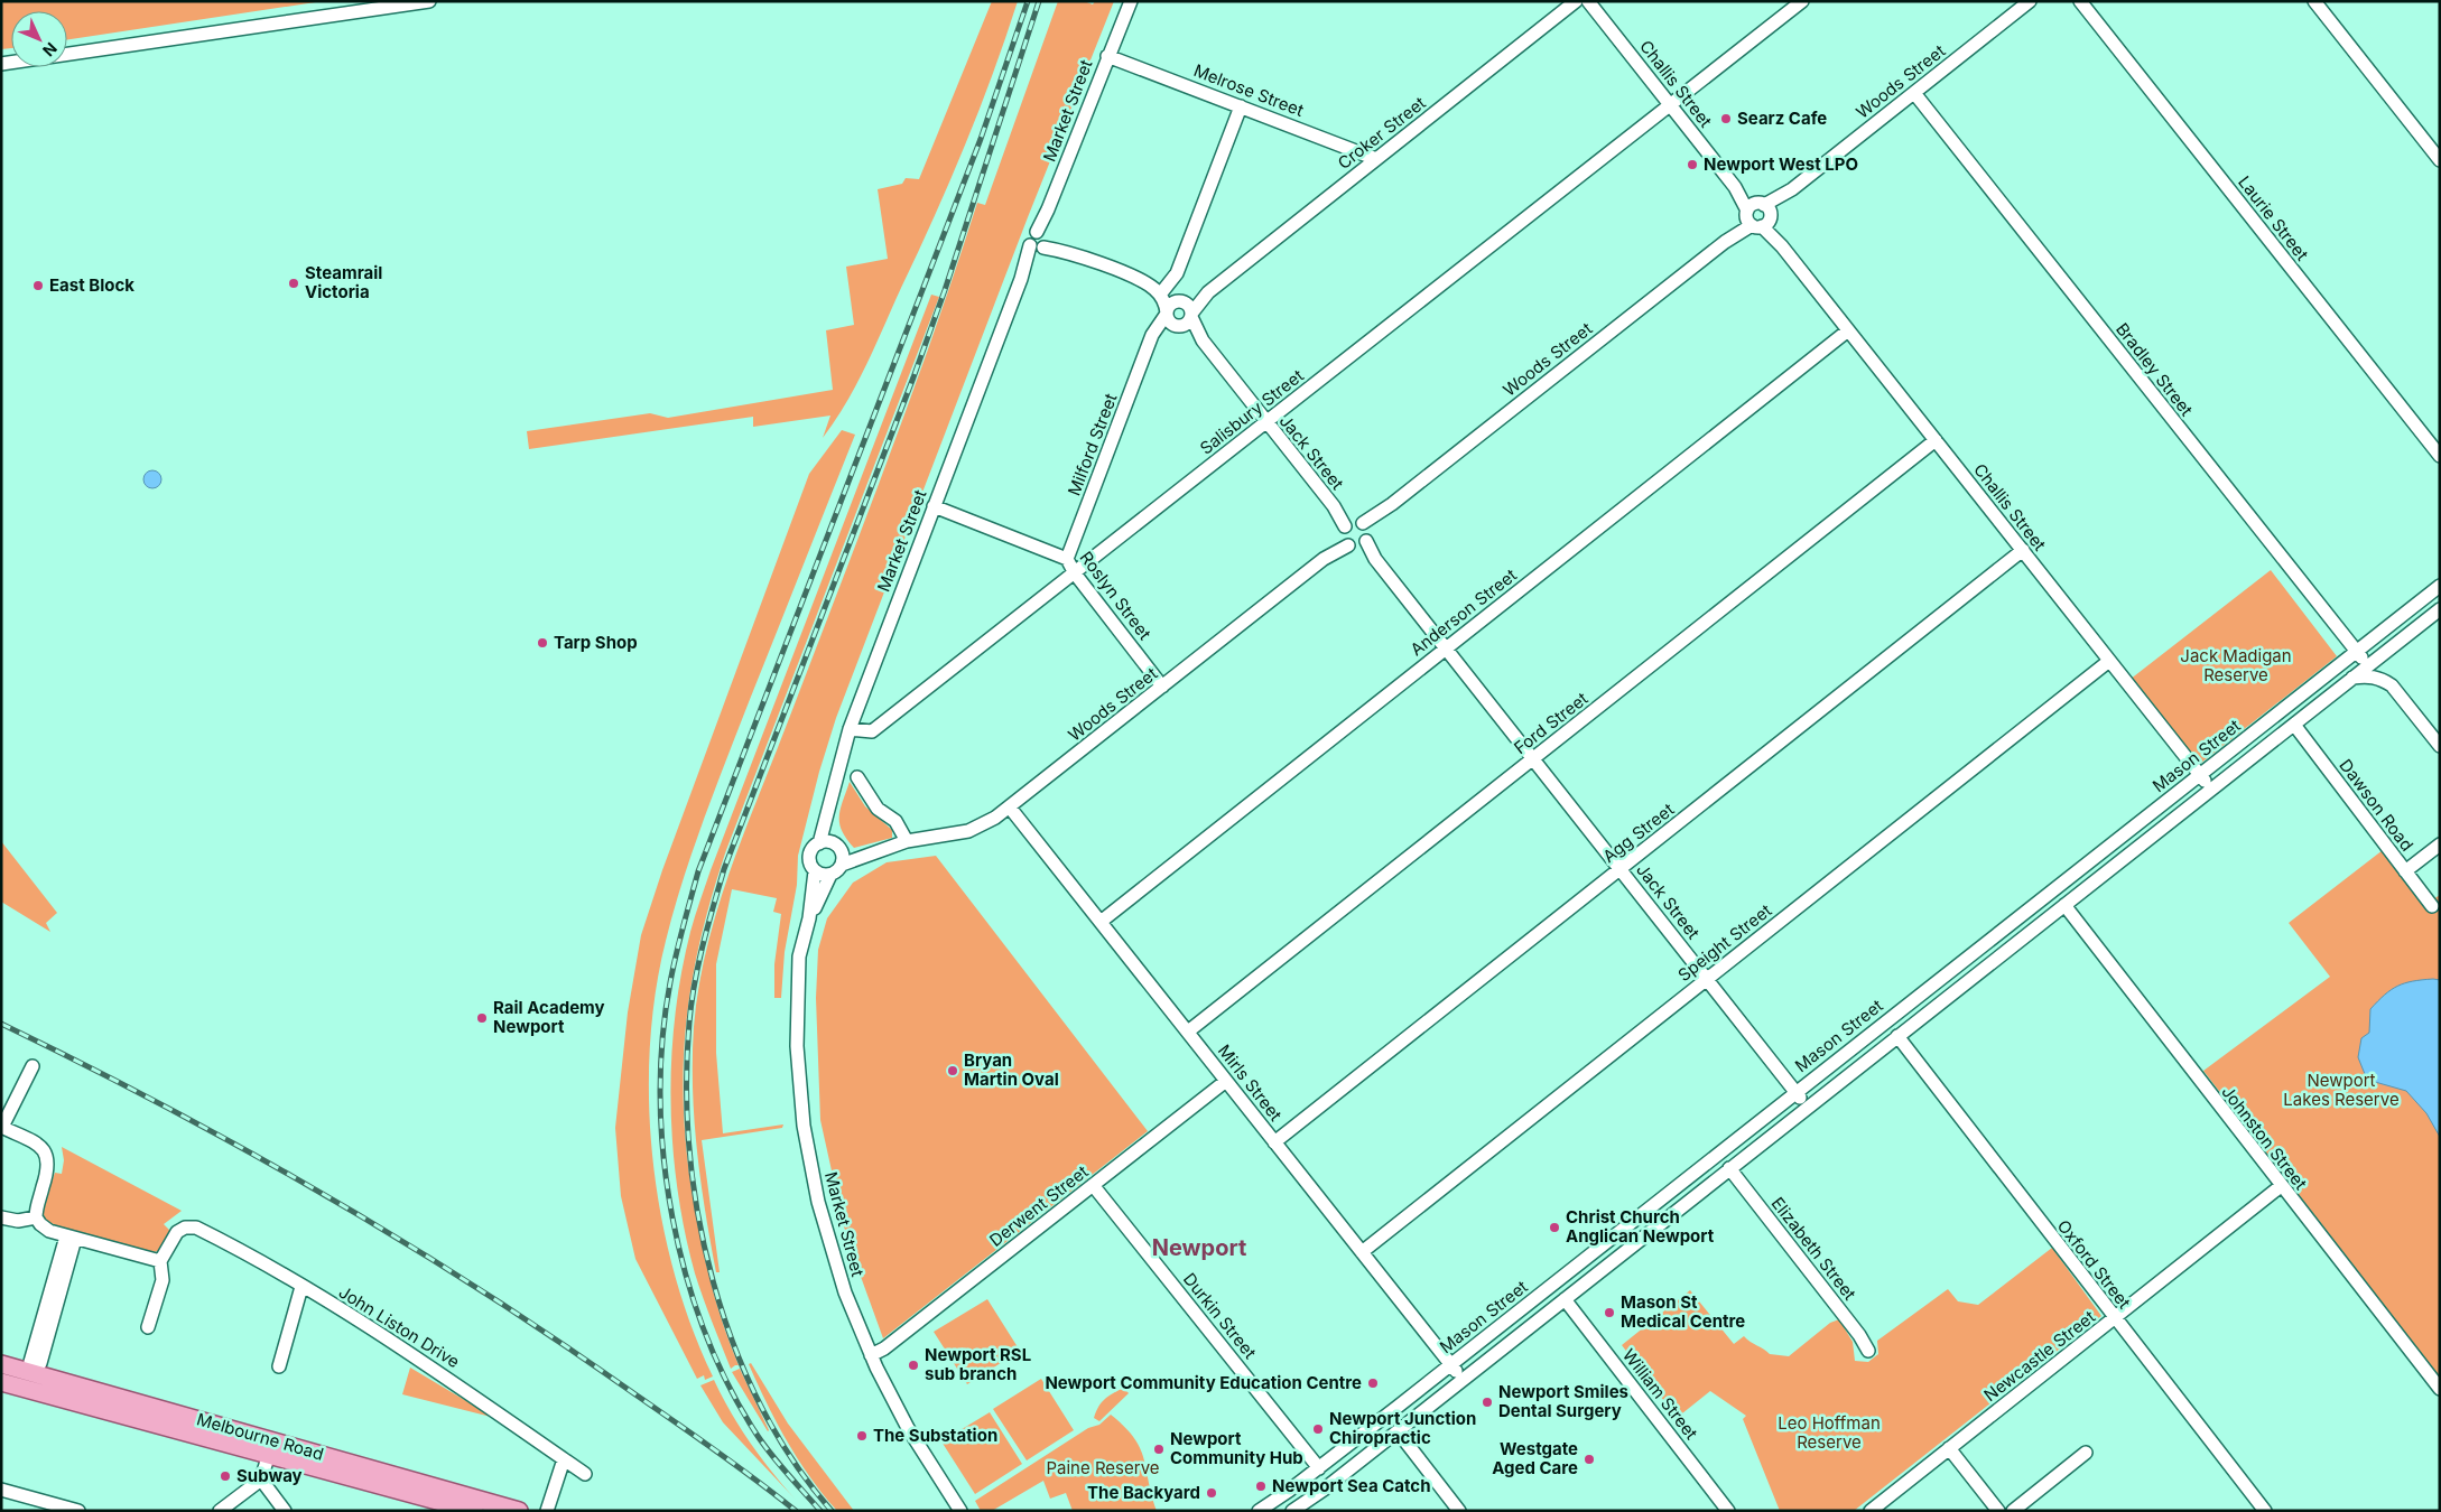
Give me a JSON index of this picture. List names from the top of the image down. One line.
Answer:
{"streets":{"main road":["Melbourne Road"],"street":["Woods Street","Challis Street","Melrose Street","Market Street","Croker Street","Laurie Street","Bradley Street","Salisbury Street","Milford Street","Jack Street","Roslyn Street","Anderson Street","Ford Street","Mason Street","Dawson Road","Agg Street","Speight Street","Mirls Street","Johnston Street","Derwent Street","Elizabeth Street","Oxford Street","Durkin Street","John Liston Drive","Newcastle Street","William Street"]},"crossings":[["Woods Street","Challis Street"],["Woods Street","Market Street"],["Woods Street","Bradley Street"],["Woods Street","Jack Street"],["Woods Street","Roslyn Street"],["Woods Street","Mirls Street"],["Challis Street","Salisbury Street"],["Challis Street","Anderson Street"],["Challis Street","Ford Street"],["Challis Street","Mason Street"],["Challis Street","Agg Street"],["Challis Street","Speight Street"],["Melrose Street","Market Street"],["Melrose Street","Croker Street"],["Market Street","Salisbury Street"],["Market Street","Roslyn Street"],["Market Street","Derwent Street"],["Croker Street","Milford Street"],["Croker Street","Jack Street"],["Bradley Street","Mason Street"],["Salisbury Street","Jack Street"],["Salisbury Street","Roslyn Street"],["Milford Street","Jack Street"],["Milford Street","Roslyn Street"],["Jack Street","Anderson Street"],["Jack Street","Ford Street"],["Jack Street","Mason Street"],["Jack Street","Agg Street"],["Jack Street","Speight Street"],["Anderson Street","Mirls Street"],["Ford Street","Mirls Street"],["Mason Street","Dawson Road"],["Mason Street","Mirls Street"],["Mason Street","Johnston Street"],["Mason Street","Elizabeth Street"],["Mason Street","Oxford Street"],["Mason Street","Durkin Street"],["Mason Street","William Street"],["Agg Street","Mirls Street"],["Speight Street","Mirls Street"],["Mirls Street","Derwent Street"],["Johnston Street","Newcastle Street"],["Derwent Street","Durkin Street"],["Oxford Street","Newcastle Street"]],"districts":["Newport"],"parks":["Jack Madigan Reserve","Newport Lakes Reserve","Leo Hoffman Reserve","Paine Reserve"],"places":["Searz Cafe","Newport West LPO","Steamrail Victoria","East Block","Tarp Shop","Rail Academy Newport","Bryan Martin Oval","Christ Church Anglican Newport","Mason St Medical Centre","Newport RSL sub branch","Newport Community Education Centre","Newport Smiles Dental Surgery","Newport Junction Chiropractic","The Substation","Newport Community Hub","Westgate Aged Care","Subway","Newport Sea Catch","The Backyard"],"north":"bottom right"}
